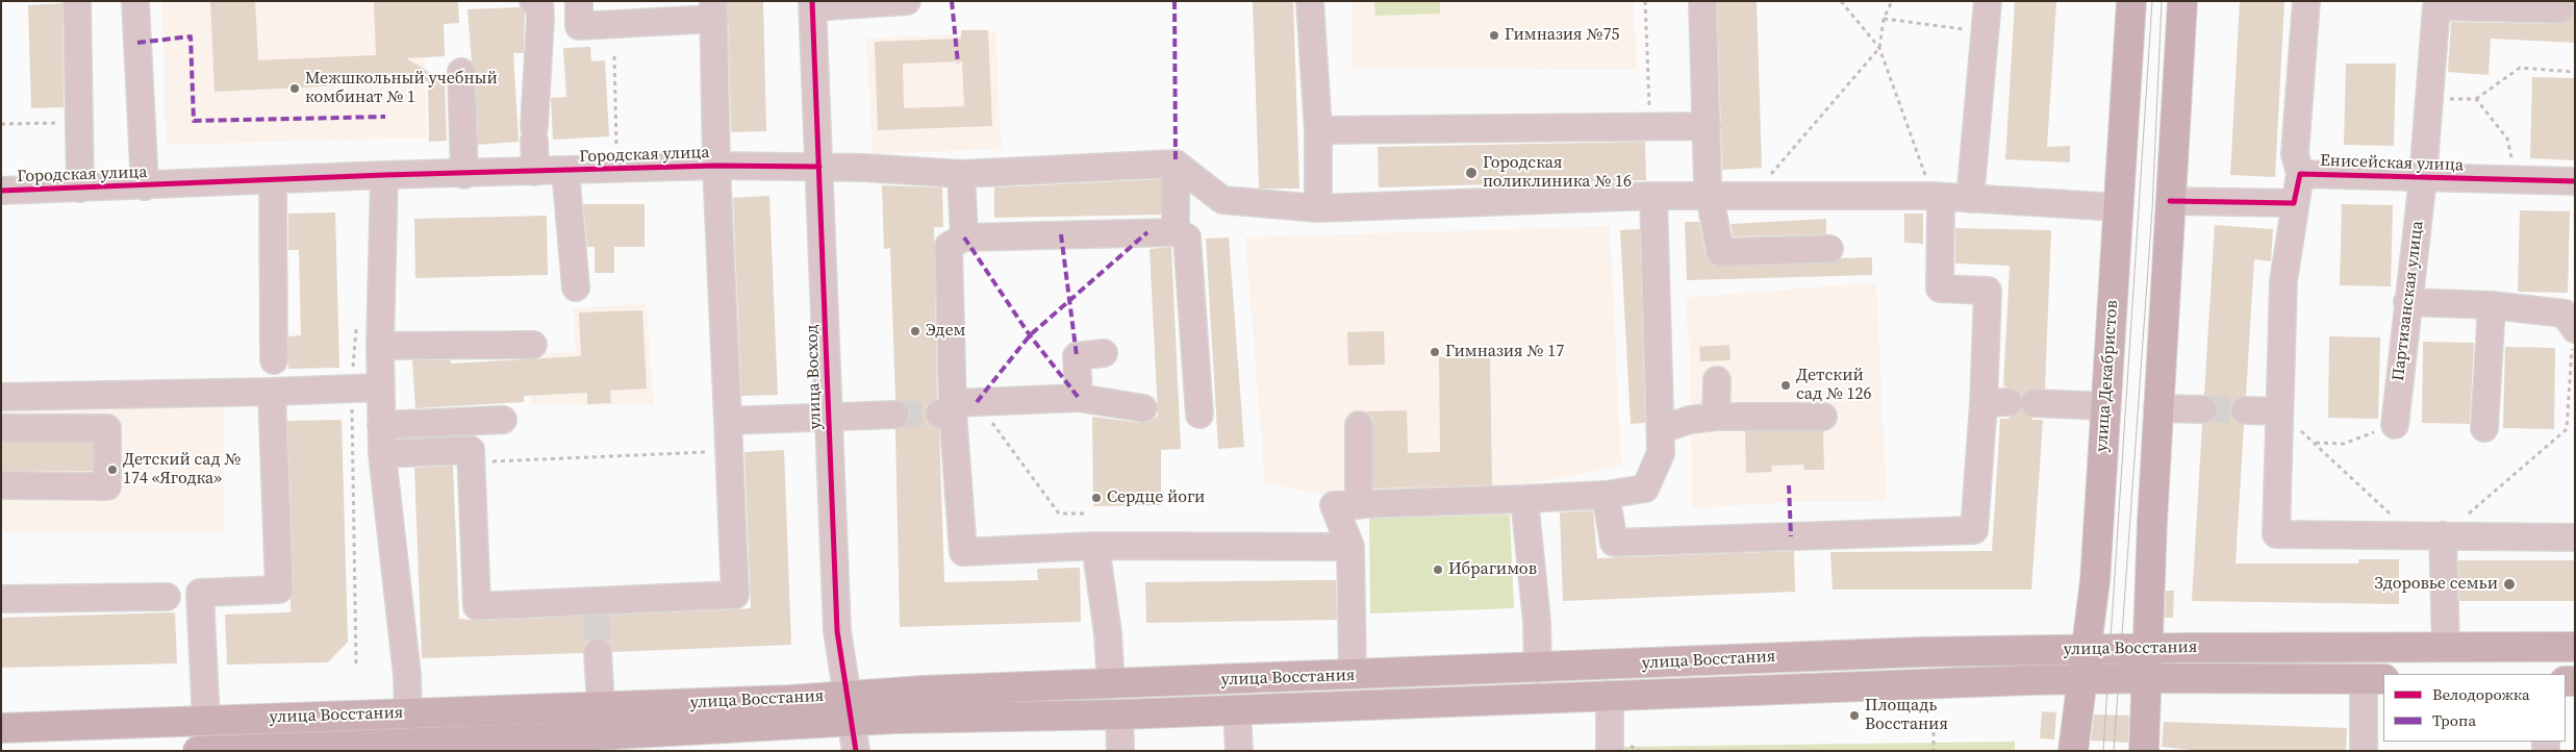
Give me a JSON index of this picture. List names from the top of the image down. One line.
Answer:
{"streets":{"main road":["улица Декабристов","улица Восстания"],"street":["Городская улица","Енисейская улица","Партизанская улица","улица Восход"]},"crossings":[["Городская улица","улица Восход"],["Енисейская улица","Партизанская улица"],["улица Декабристов","улица Восстания"],["улица Восход","улица Восстания"]],"places":["Гимназия №75","Межшкольный учебный комбинат № 1","Городская поликлиника № 16","Эдем","Гимназия № 17","Детский сад № 126","Детский сад № 174 «Ягодка»","Сердце йоги","Ибрагимов","Здоровье семьи","Площадь Восстания"],"legend":["Велодорожка","Тропа"]}
